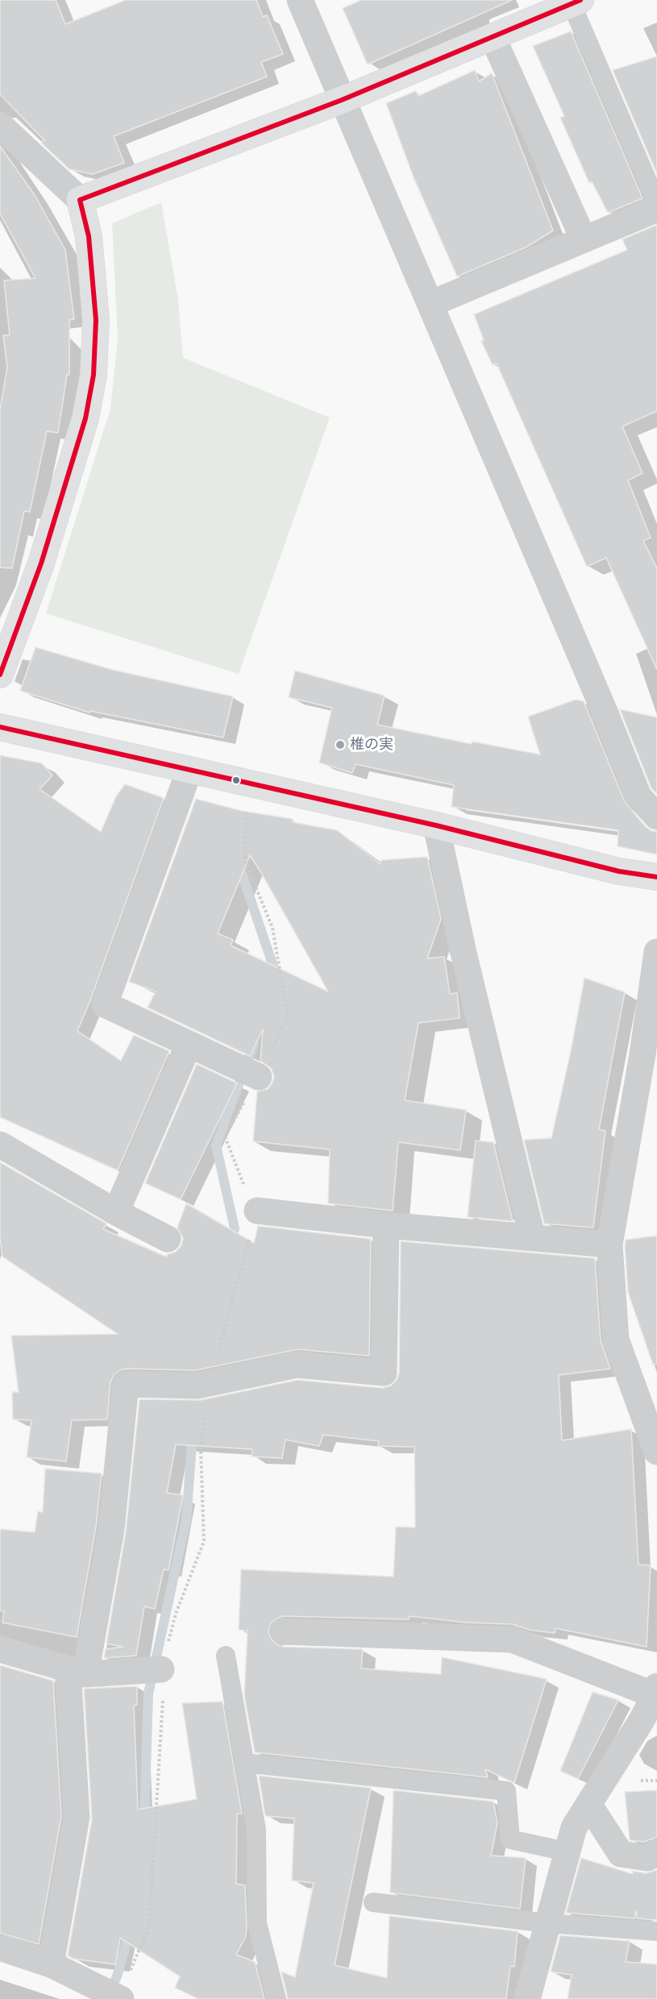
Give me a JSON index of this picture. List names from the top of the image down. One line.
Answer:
{"places":["椎の実"]}
